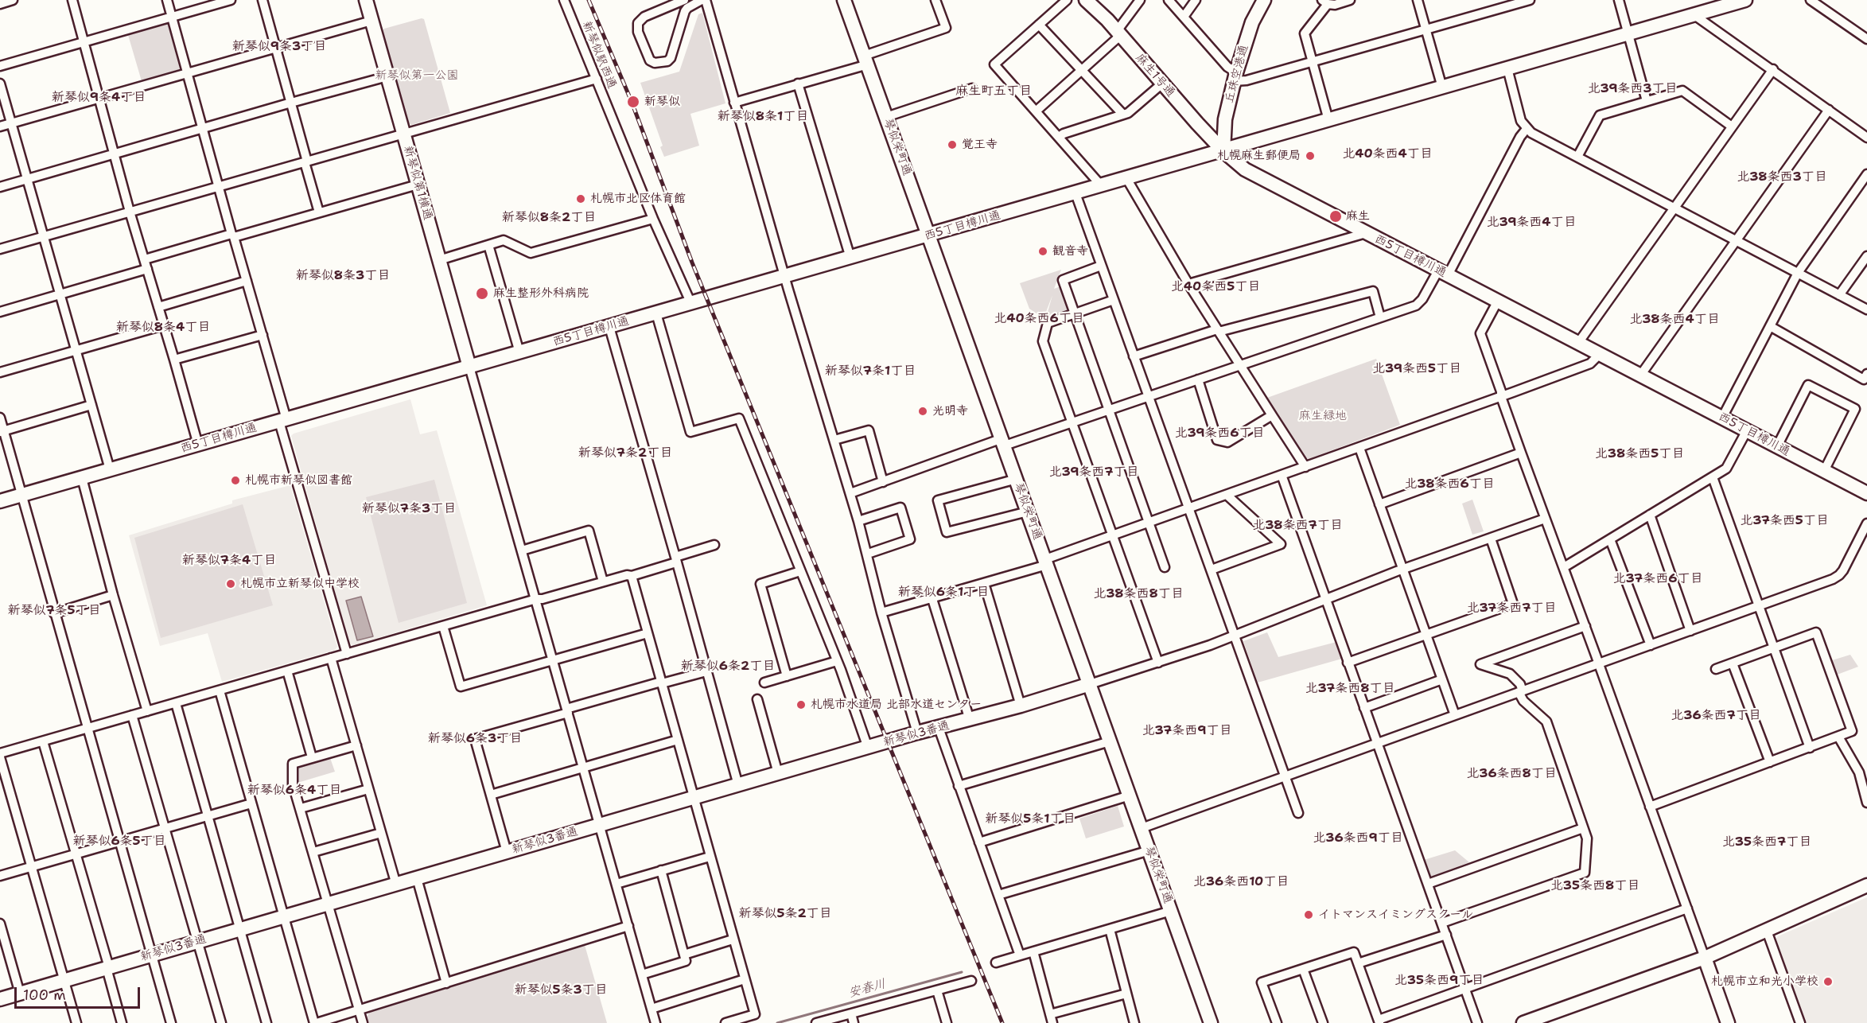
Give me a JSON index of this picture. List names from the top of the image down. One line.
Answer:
{"streets":{"street":["新琴似駅西通","丘珠空港通","麻生1号通","琴似栄町通","新琴似第1横通","西5丁目樽川通","新琴似3番通"]},"crossings":[["新琴似駅西通","西5丁目樽川通"],["丘珠空港通","麻生1号通"],["丘珠空港通","西5丁目樽川通"],["麻生1号通","西5丁目樽川通"],["琴似栄町通","西5丁目樽川通"],["琴似栄町通","新琴似3番通"],["新琴似第1横通","西5丁目樽川通"]],"districts":["新琴似9条3丁目","北39条西3丁目","麻生町五丁目","新琴似9条4丁目","新琴似8条1丁目","北40条西4丁目","北38条西3丁目","新琴似8条2丁目","北39条西4丁目","新琴似8条3丁目","北40条西5丁目","北40条西6丁目","北38条西4丁目","新琴似8条4丁目","北39条西5丁目","新琴似7条1丁目","北39条西6丁目","新琴似7条2丁目","北38条西5丁目","北39条西7丁目","北38条西6丁目","新琴似7条3丁目","北37条西5丁目","北38条西7丁目","新琴似7条4丁目","北37条西6丁目","新琴似6条1丁目","北38条西8丁目","北37条西7丁目","新琴似7条5丁目","新琴似6条2丁目","北37条西8丁目","北36条西7丁目","北37条西9丁目","新琴似6条3丁目","北36条西8丁目","新琴似6条4丁目","新琴似5条1丁目","北36条西9丁目","新琴似6条5丁目","北35条西7丁目","北36条西10丁目","北35条西8丁目","新琴似5条2丁目","北35条西9丁目","新琴似5条3丁目"],"water":["安春川"],"parks":["新琴似第一公園","麻生緑地"],"places":["新琴似","覚王寺","札幌麻生郵便局","札幌市北区体育館","麻生","観音寺","麻生整形外科病院","光明寺","札幌市新琴似図書館","札幌市立新琴似中学校","札幌市水道局 北部水道センター","イトマンスイミングスクール","札幌市立和光小学校"],"scale_bar":"100 m"}
